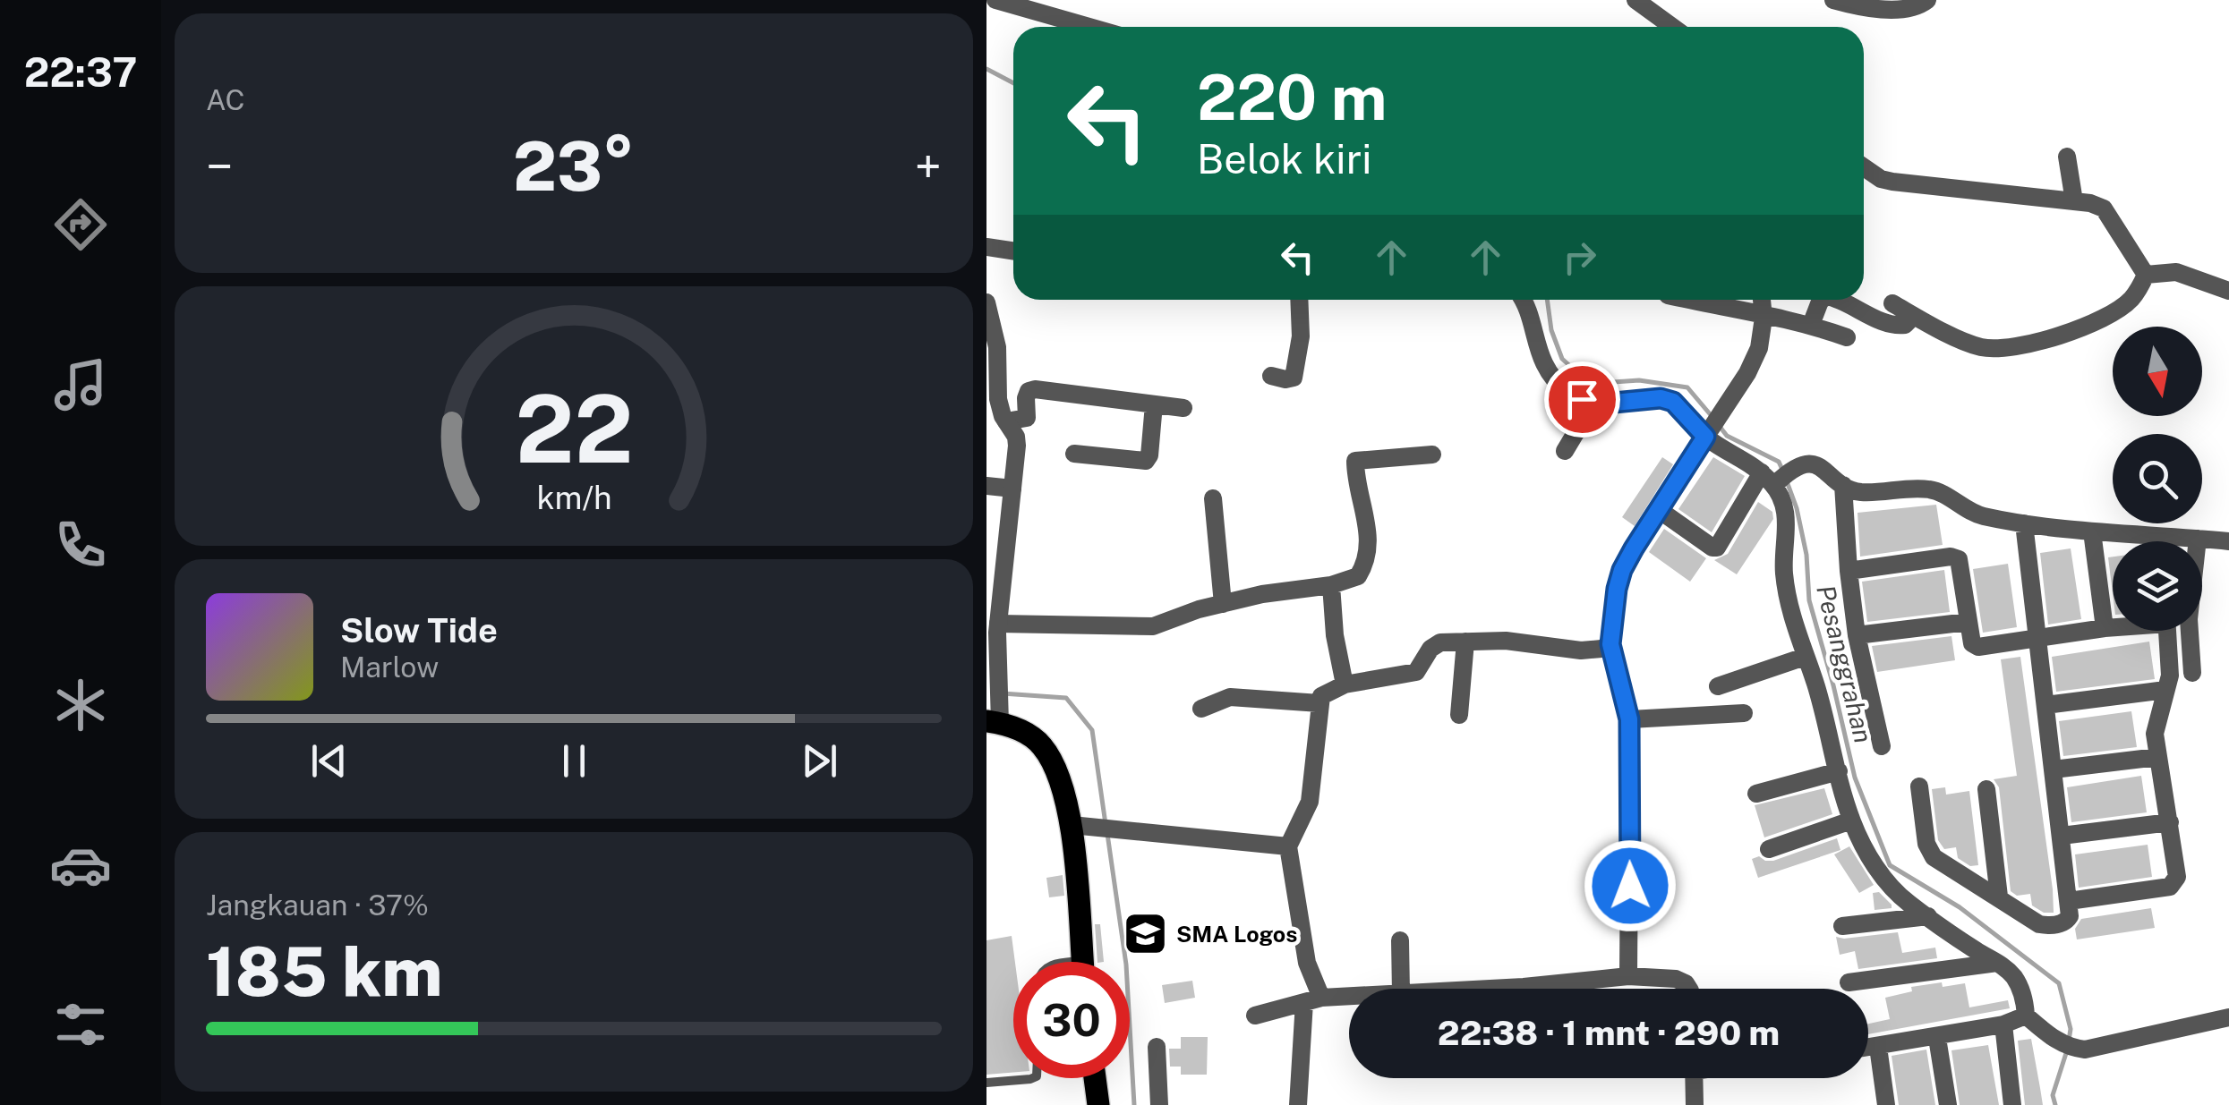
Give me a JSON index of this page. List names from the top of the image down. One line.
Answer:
{"water":["Pesanggrahan"],"places":{"school or university":["SMA Logos"]},"north":"bottom","page":{"tabs":"22:37","tile":["AC",["Jangkauan · 37%","185 km"]],"turn":["220 m","Belok kiri"],"heat":["−","23°","+"],"song":["Slow Tide","Marlow"],"limit":"30","trip":"22:38 · 1 mnt · 290 m","gauge":["22","km/h"]}}
